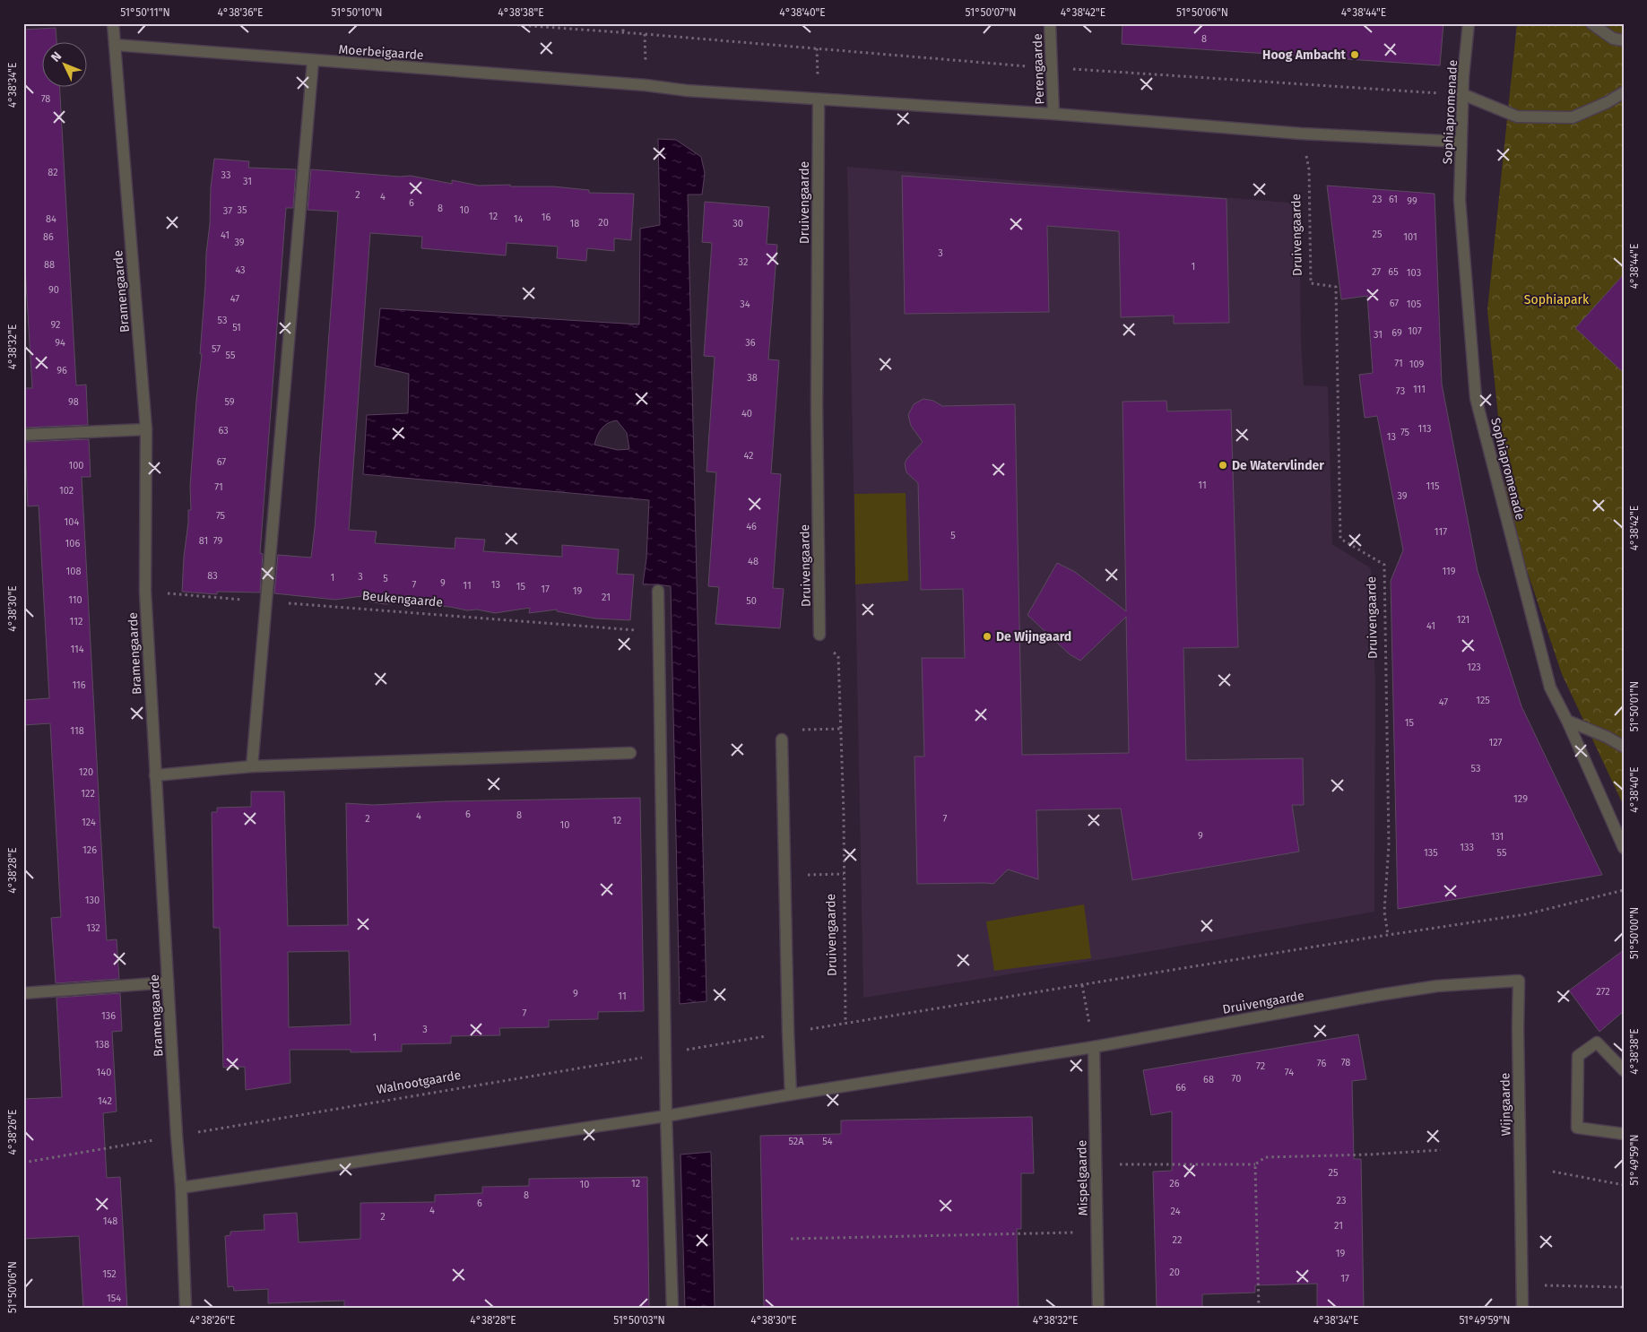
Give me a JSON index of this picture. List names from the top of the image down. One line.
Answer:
{"streets":{"street":["Moerbeigaarde","Perengaarde","Sophiapromenade","Druivengaarde","Bramengaarde","Wijngaarde","Mispelgaarde"],"path":["Beukengaarde","Walnootgaarde"]},"crossings":[["Moerbeigaarde","Druivengaarde"],["Moerbeigaarde","Bramengaarde"],["Druivengaarde","Wijngaarde"],["Druivengaarde","Mispelgaarde"],["Bramengaarde","Beukengaarde"],["Bramengaarde","Walnootgaarde"]],"parks":["Sophiapark"],"places":["Hoog Ambacht","De Watervlinder","De Wijngaard"],"house_numbers":["8","78","82","33","31","2","4","23","61","99","6","8","35","10","37","12","16","84","14","20","18","30","25","41","86","101","39","3","32","88","1","43","27","65","103","90","47","67","34","105","53","92","51","107","69","31","94","36","57","55","71","109","96","38","111","73","98","59","40","113","63","75","13","42","67","100","11","115","71","102","39","75","104","46","117","5","81","79","106","48","108","119","83","3","1","5","9","7","13","11","15","17","19","21","110","50","121","112","41","114","123","116","125","47","15","118","127","53","120","122","129","6","8","4","2","7","12","124","10","9","131","133","126","135","55","130","132","272","9","11","7","136","3","1","138","78","76","72","140","74","70","68","66","142","52A","54","25","12","26","10","8","23","6","4","24","2","148","21","22","19","20","152","17","154"],"north":"top left","coordinates":["51°50'11\"N","4°38'36\"E","51°50'10\"N","4°38'38\"E","4°38'40\"E","51°50'07\"N","4°38'42\"E","51°50'06\"N","4°38'44\"E","4°38'34\"E","4°38'32\"E","4°38'30\"E","51°50'01\"N","4°38'28\"E","51°50'00\"N","4°38'26\"E","51°49'59\"N","51°50'03\"N"]}
